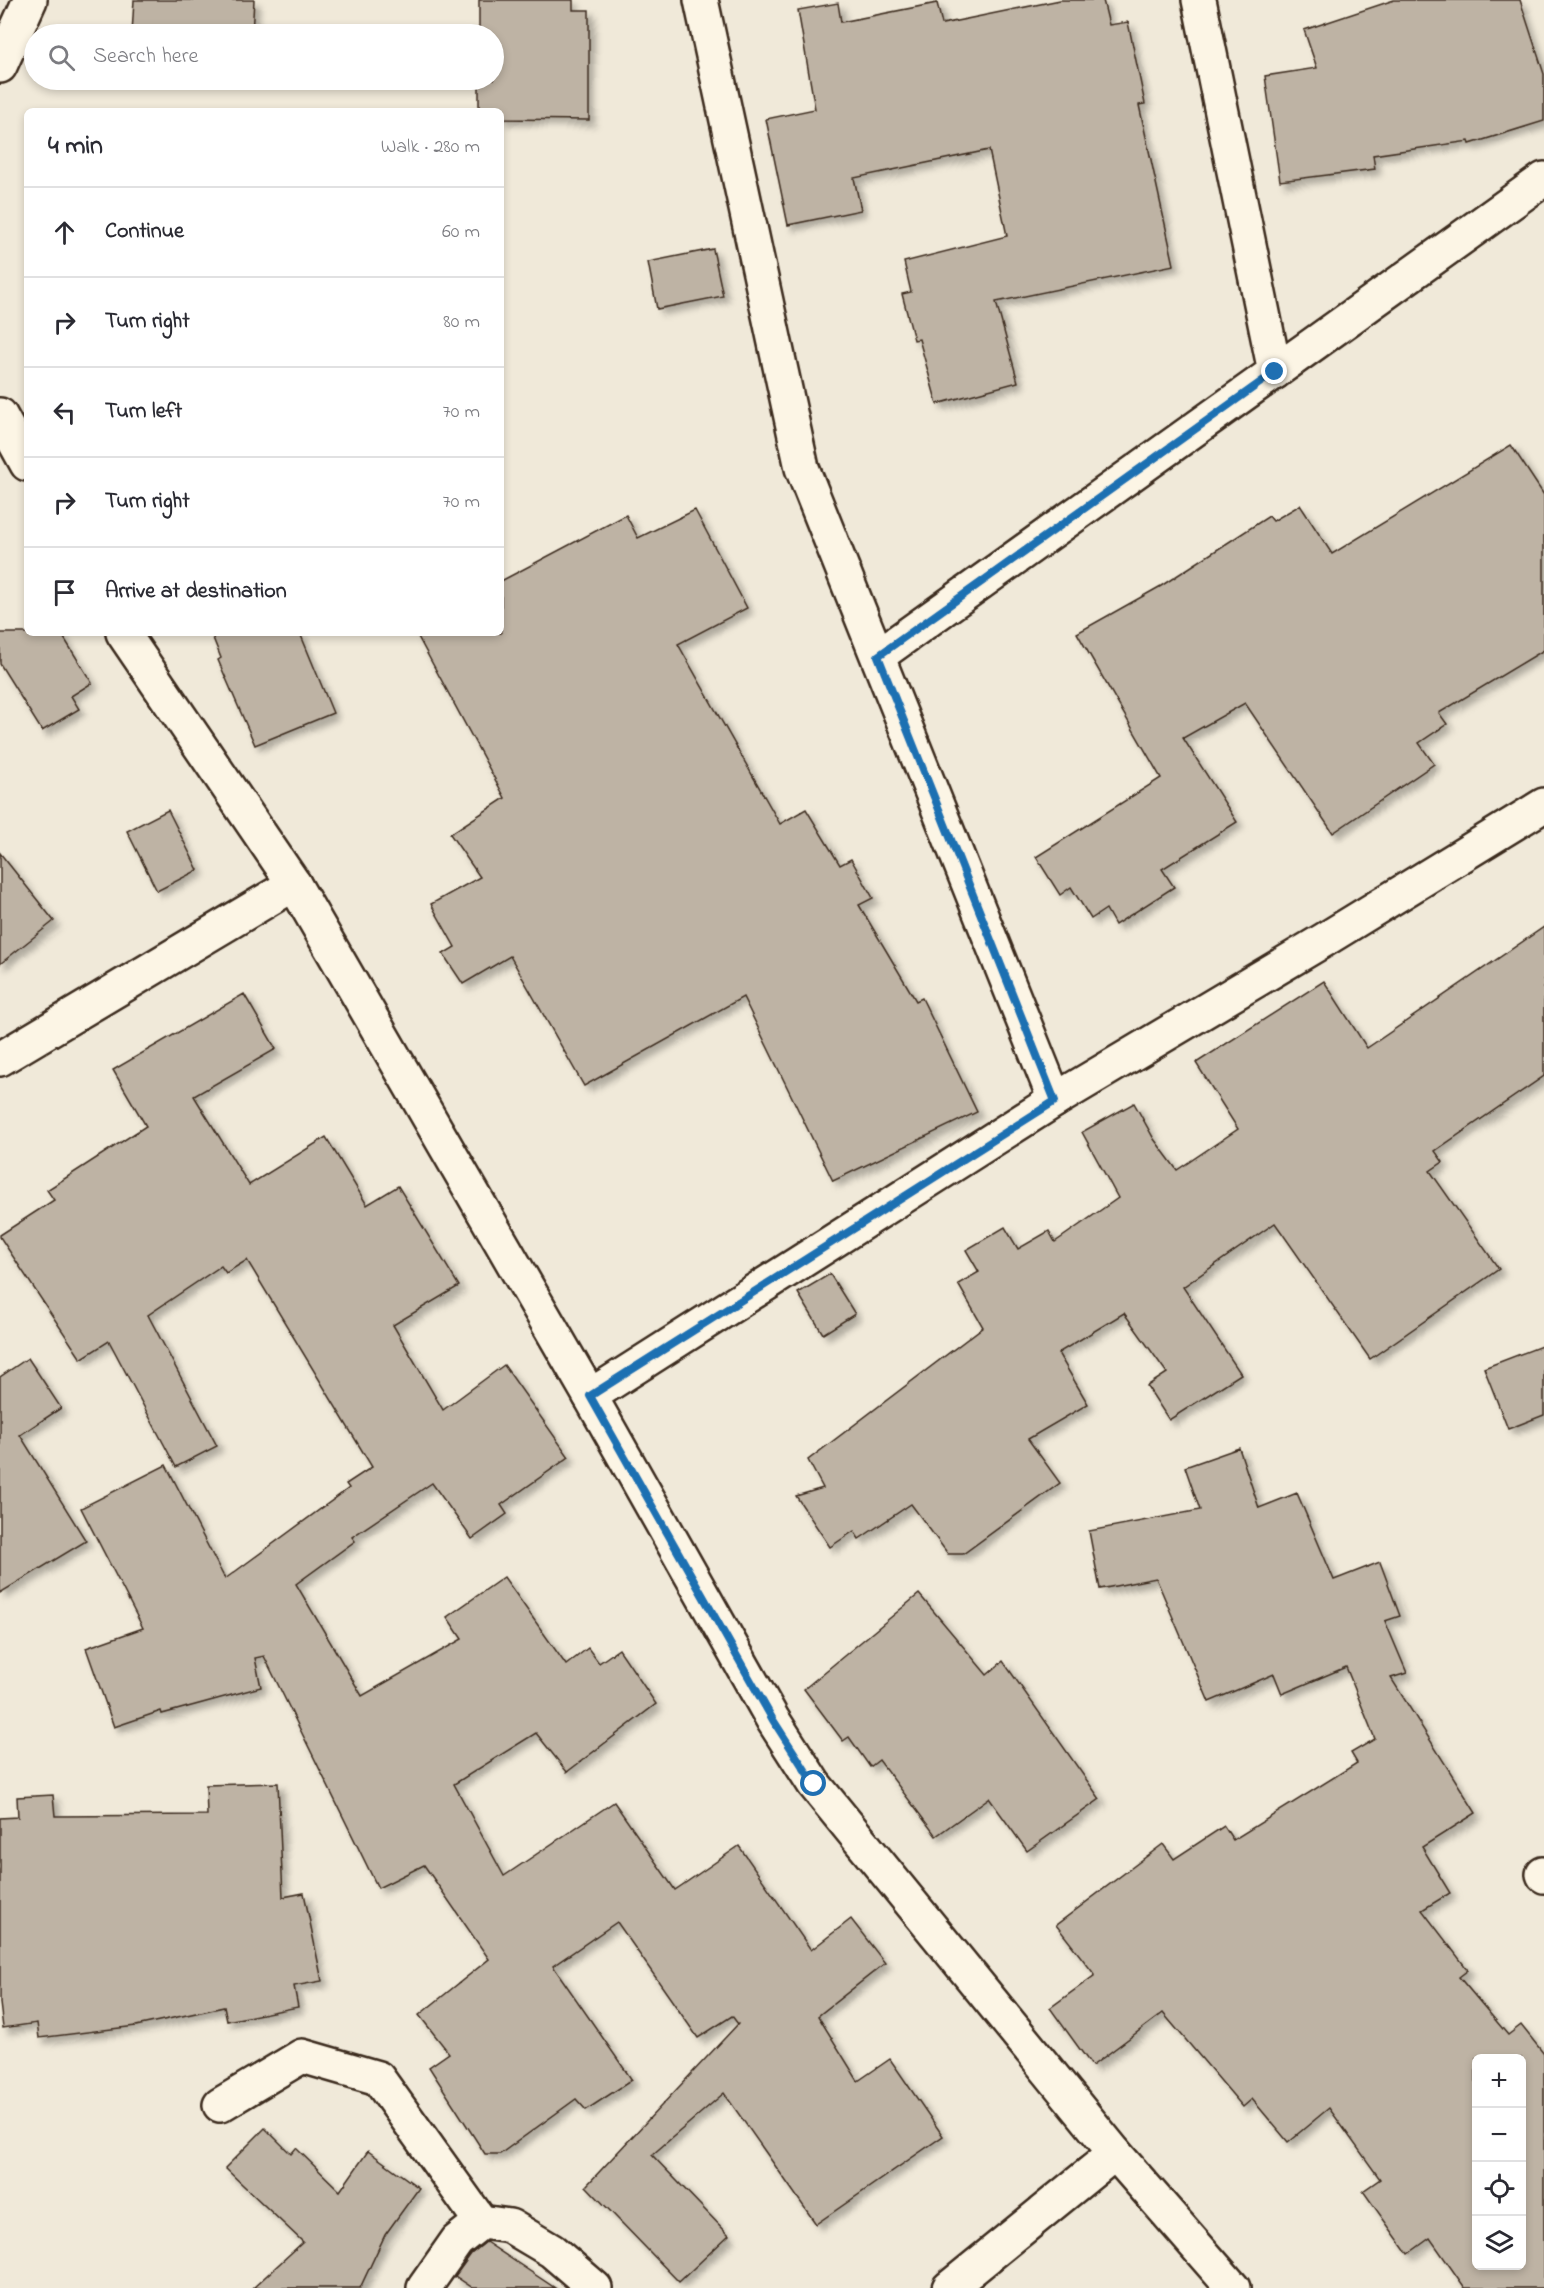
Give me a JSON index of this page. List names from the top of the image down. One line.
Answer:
{"page":{"search":"Search here","heading":["4 min","Walk · 280 m"],"list":[["Continue","60 m"],["Turn right","80 m"],["Turn left","70 m"],["Turn right","70 m"],"Arrive at destination"],"map_buttons":["+","−"]}}
